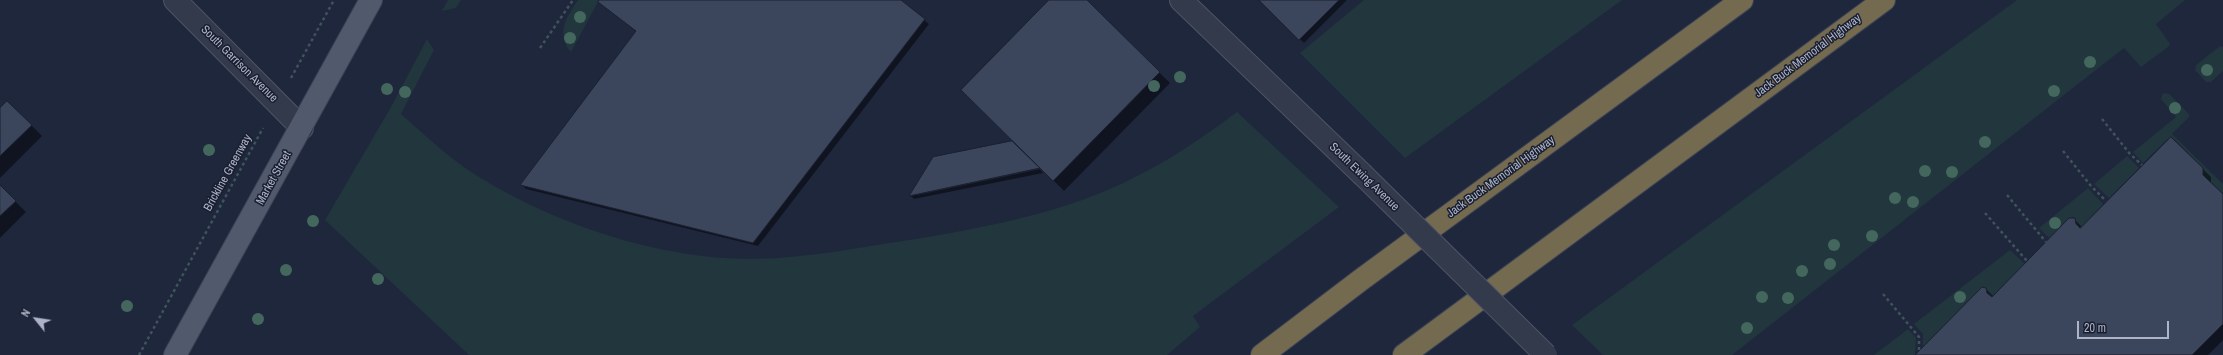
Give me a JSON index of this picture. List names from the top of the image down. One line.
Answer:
{"streets":{"highway":["Jack Buck Memorial Highway"],"main road":["Market Street"],"street":["South Garrison Avenue","South Ewing Avenue"],"path":["Brickline Greenway"]},"crossings":[["South Garrison Avenue","Brickline Greenway"],["South Garrison Avenue","Market Street"]],"scale_bar":"20 m","north":"top left"}
